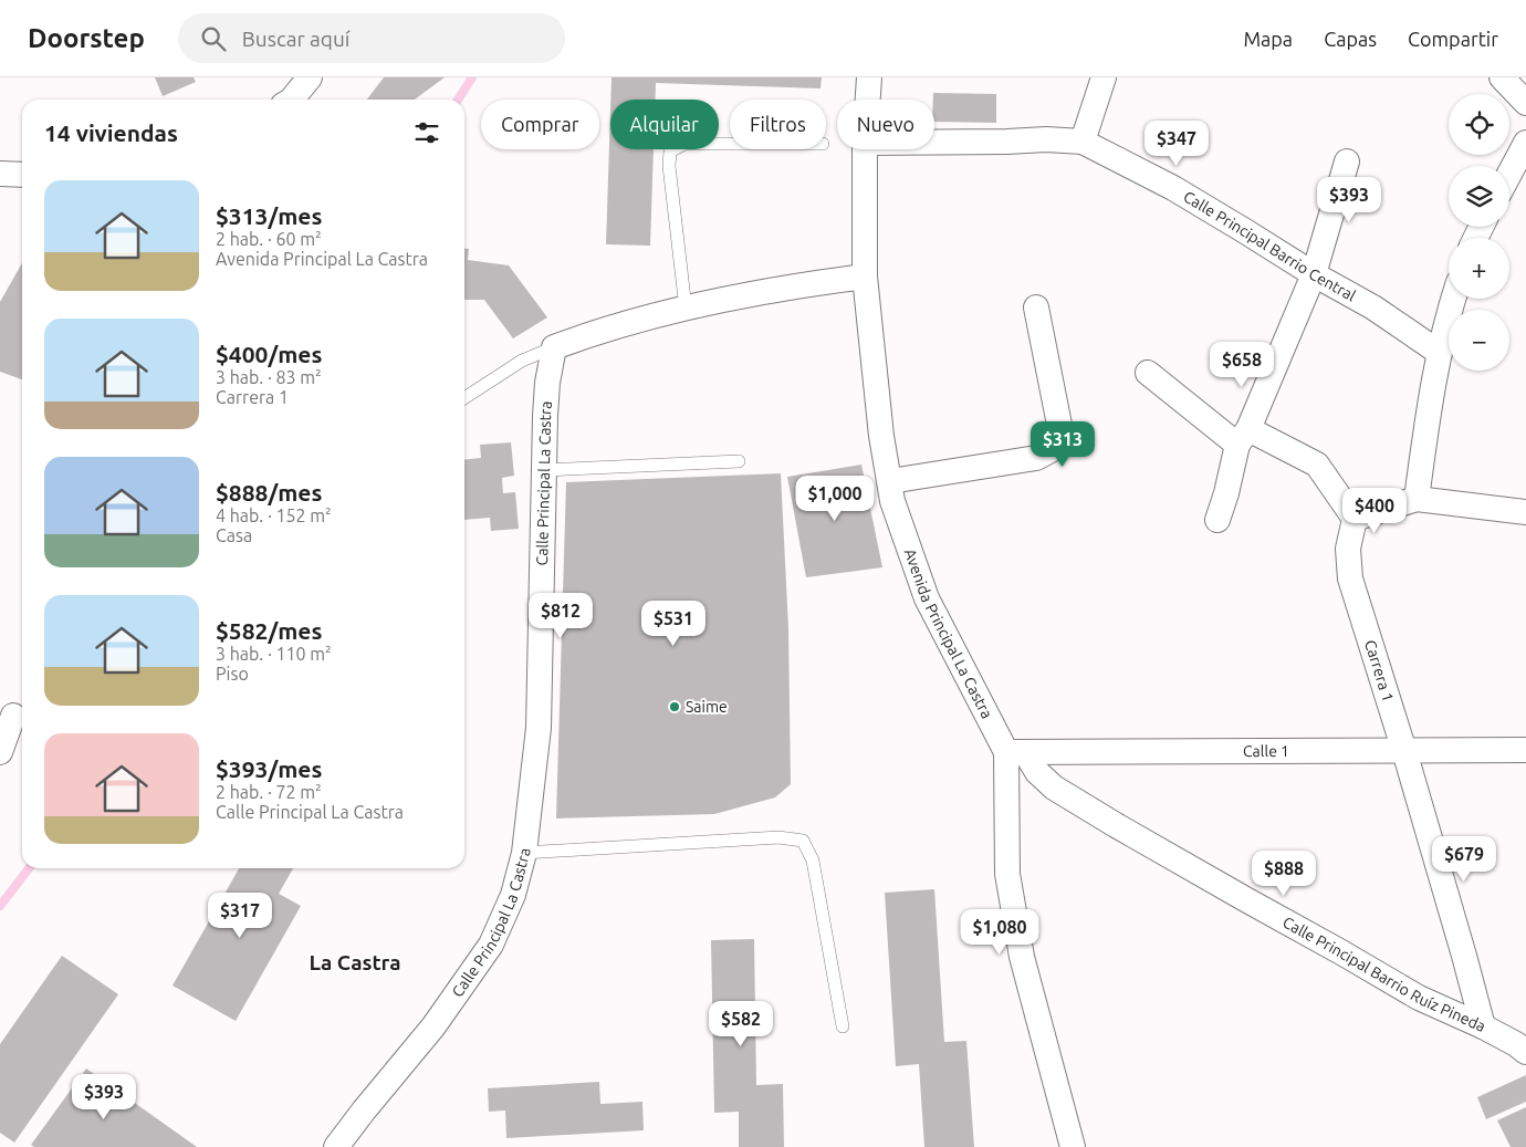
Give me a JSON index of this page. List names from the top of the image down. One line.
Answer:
{"streets":{"street":["Calle Principal Barrio Central","Calle Principal La Castra","Avenida Principal La Castra","Carrera 1","Calle 1","Calle Principal Barrio Ruíz Pineda"]},"crossings":[["Avenida Principal La Castra","Calle 1"],["Avenida Principal La Castra","Calle Principal Barrio Ruíz Pineda"],["Carrera 1","Calle 1"],["Carrera 1","Calle Principal Barrio Ruíz Pineda"],["Calle 1","Calle Principal Barrio Ruíz Pineda"]],"districts":["La Castra"],"places":["Saime"],"page":{"header":"Doorstep","search":"Buscar aquí","nav":["Mapa","Capas","Compartir"],"map_buttons":["+","−"],"chip":["Comprar","Alquilar","Filtros","Nuevo"],"heading":"14 viviendas","price":["$347","$393","$658","$313","$1,000","$400","$812","$531","$679","$888","$317","$1,080","$582","$393"],"list":[{"name":"$313/mes","note":"2 hab. · 60 m² · Avenida Principal La Castra"},{"name":"$400/mes","note":"3 hab. · 83 m² · Carrera 1"},{"name":"$888/mes","note":"4 hab. · 152 m² · Casa"},{"name":"$582/mes","note":"3 hab. · 110 m² · Piso"},{"name":"$393/mes","note":"2 hab. · 72 m² · Calle Principal La Castra"}]}}
